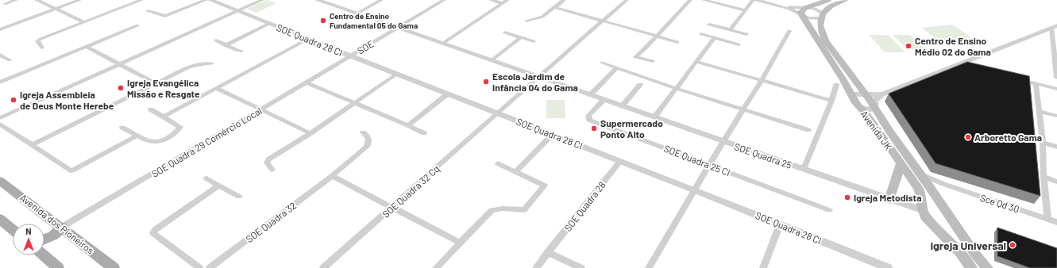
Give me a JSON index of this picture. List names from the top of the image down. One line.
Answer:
{"streets":{"main road":["Avenida JK","Avenida dos Pioneiros"],"street":["SOE Quadra 28 CI","SOE","SOE Quadra 29 Comércio Local","SOE Quadra 25","SOE Quadra 25 CI","SOE Quadra 32 Cq","Sce Qd 30","SOE Quadra 28","SOE Quadra 32"]},"crossings":[["SOE Quadra 28 CI","SOE"],["SOE Quadra 28 CI","SOE Quadra 29 Comércio Local"],["SOE Quadra 28 CI","SOE Quadra 32 Cq"],["SOE Quadra 28 CI","SOE Quadra 28"],["SOE","SOE Quadra 29 Comércio Local"],["SOE","SOE Quadra 25"],["Avenida JK","SOE Quadra 25"],["Avenida JK","Sce Qd 30"],["SOE Quadra 29 Comércio Local","Avenida dos Pioneiros"],["SOE Quadra 25","SOE Quadra 25 CI"]],"places":["Centro de Ensino Fundamental 05 do Gama","Centro de Ensino Médio 02 do Gama","Escola Jardim de Infância 04 do Gama","Igreja Evangélica Missão e Resgate","Igreja Assembleia de Deus Monte Herebe","Supermercado Ponto Alto","Arboretto Gama","Igreja Metodista","Igreja Universal"],"north":"top"}
